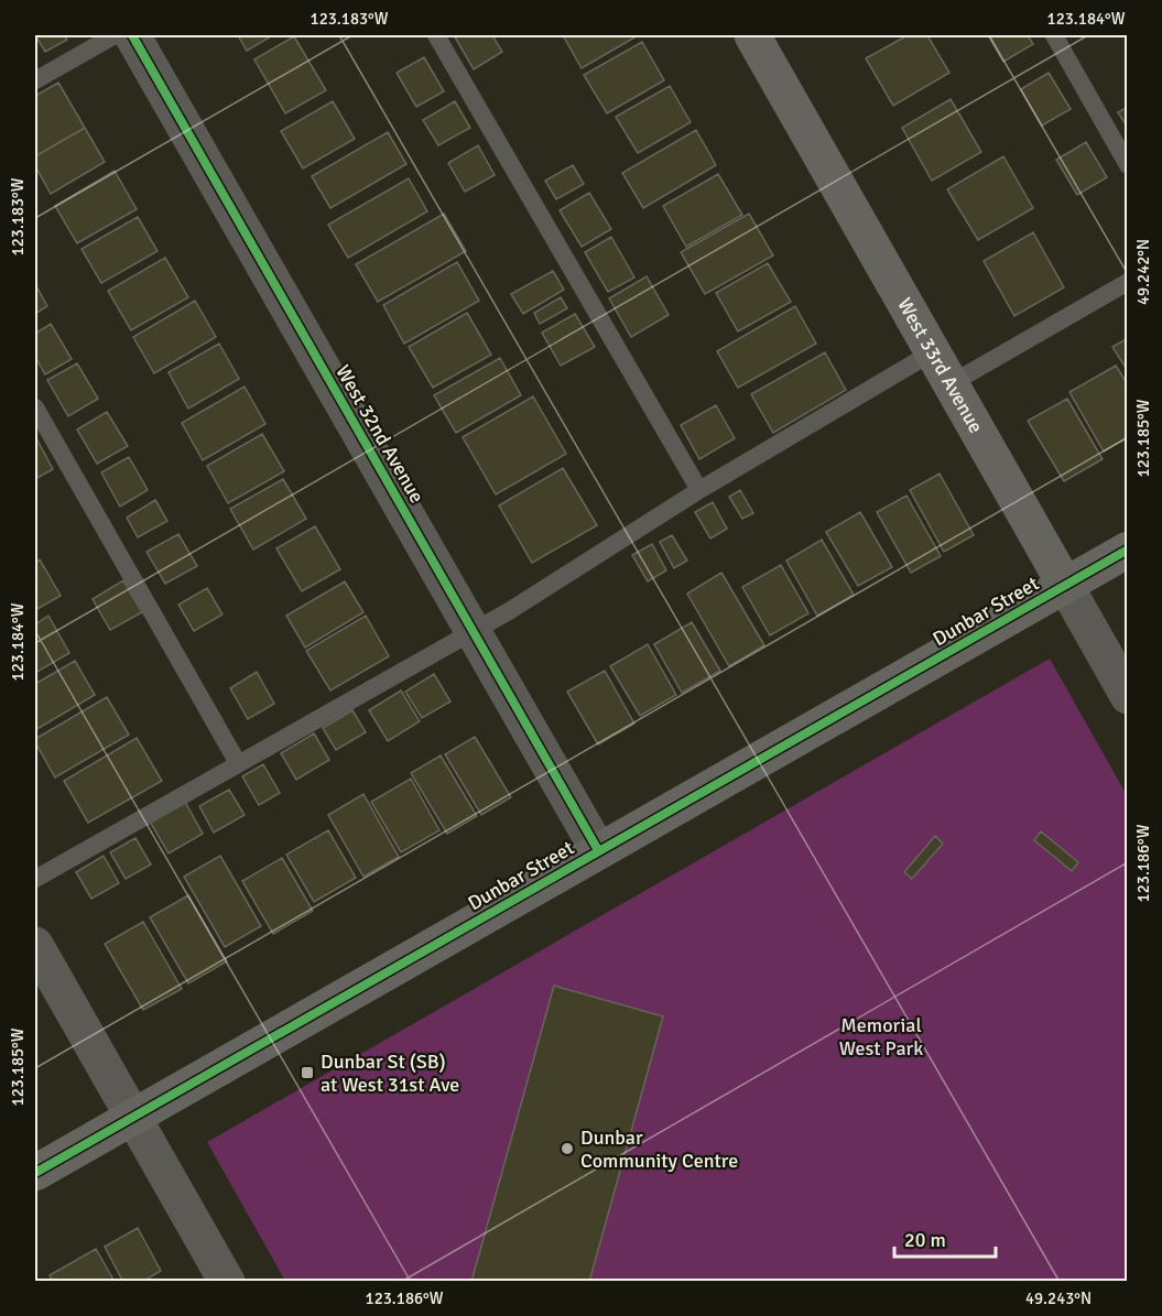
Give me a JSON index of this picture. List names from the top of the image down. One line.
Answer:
{"streets":{"main road":["West 33rd Avenue","Dunbar Street"],"street":["West 32nd Avenue"]},"crossings":[["West 33rd Avenue","Dunbar Street"],["West 32nd Avenue","Dunbar Street"]],"parks":["Memorial West Park"],"places":{"transit":["Dunbar St (SB) at West 31st Ave"],"other":["Dunbar Community Centre"]},"scale_bar":"20 m","coordinates":["123.183°W","123.184°W","49.242°N","123.185°W","123.186°W","49.243°N"]}
